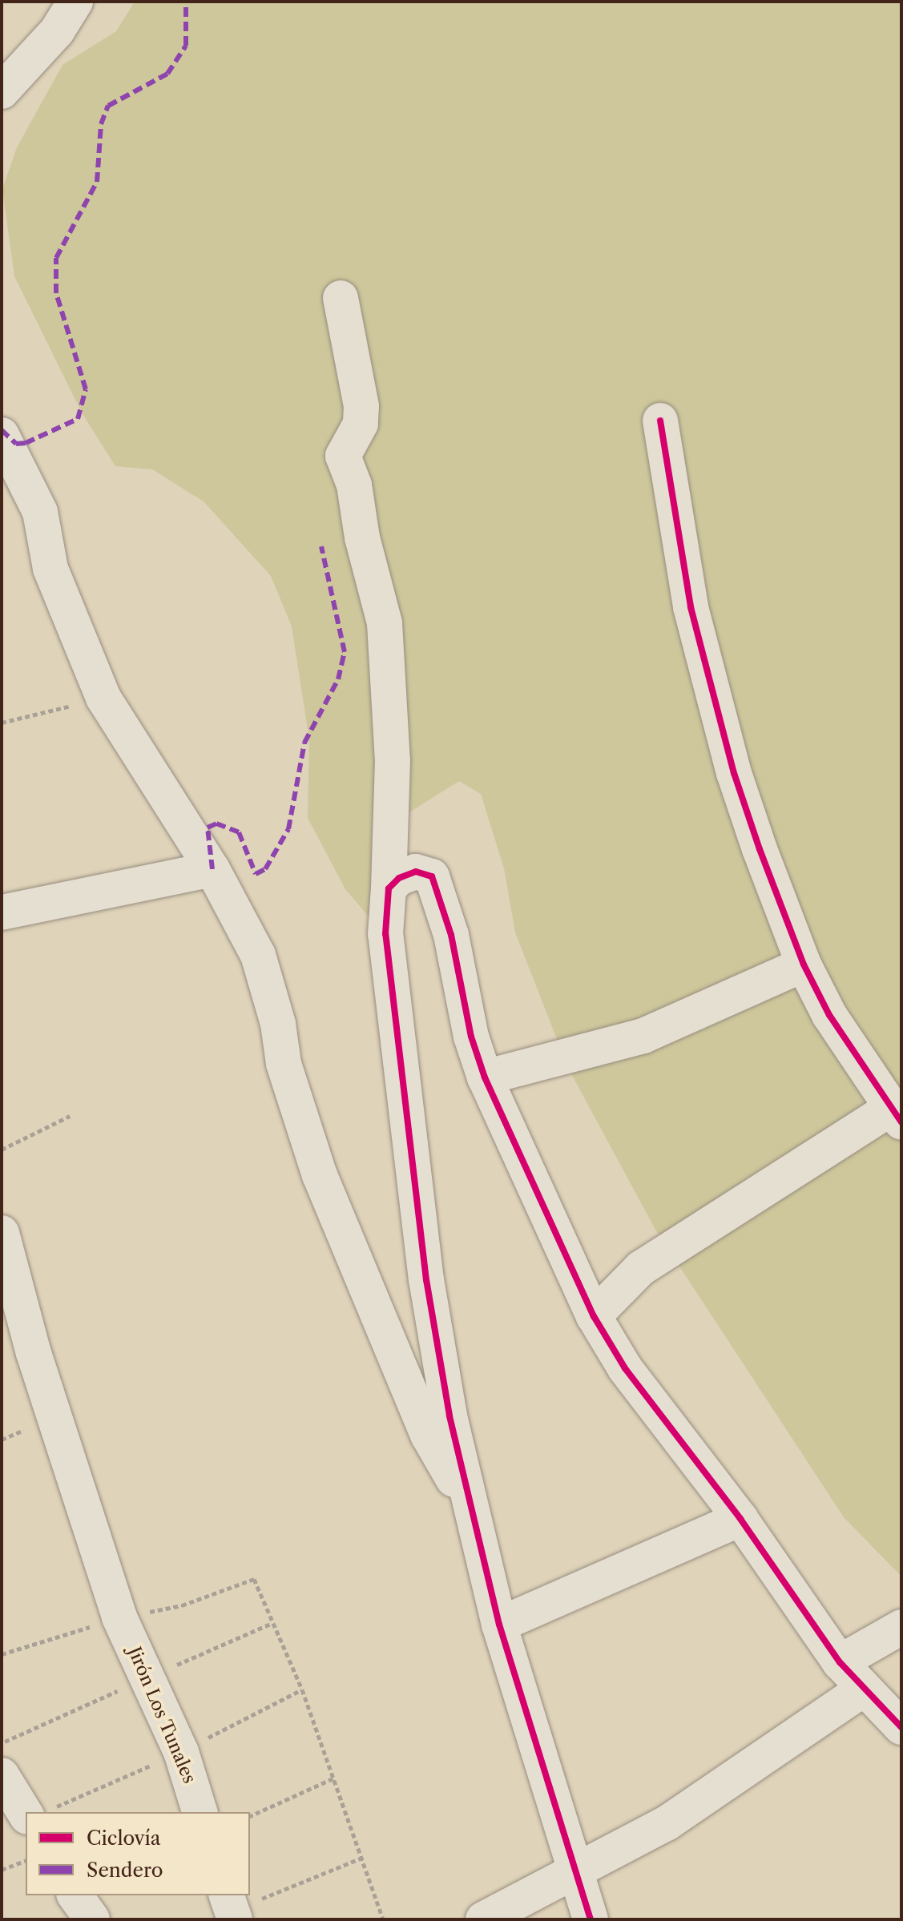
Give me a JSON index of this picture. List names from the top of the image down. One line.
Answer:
{"streets":{"street":["Jirón Los Tunales"]},"legend":["Ciclovía","Sendero"]}
